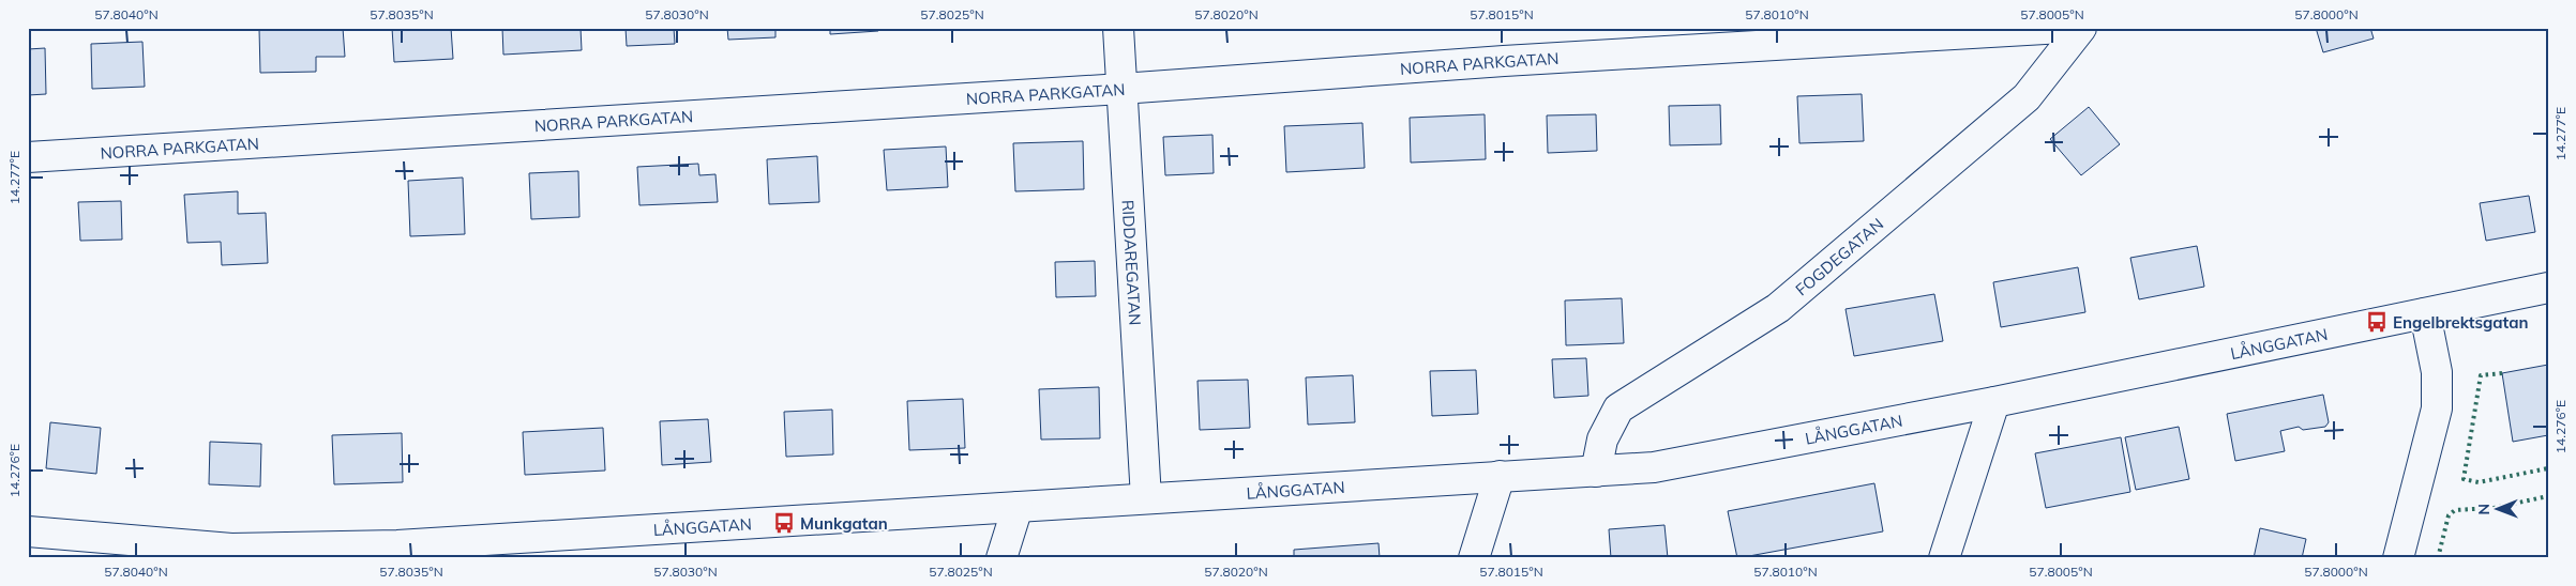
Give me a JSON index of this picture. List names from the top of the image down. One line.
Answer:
{"streets":{"street":["NORRA PARKGATAN","FOGDEGATAN","RIDDAREGATAN","LÅNGGATAN"]},"crossings":[["NORRA PARKGATAN","RIDDAREGATAN"],["FOGDEGATAN","LÅNGGATAN"],["RIDDAREGATAN","LÅNGGATAN"]],"places":{"bus stop":["Engelbrektsgatan","Munkgatan"]},"north":"left","coordinates":["57.8040°N","57.8035°N","57.8030°N","57.8025°N","57.8020°N","57.8015°N","57.8010°N","57.8005°N","57.8000°N","14.277°E","14.276°E"]}
